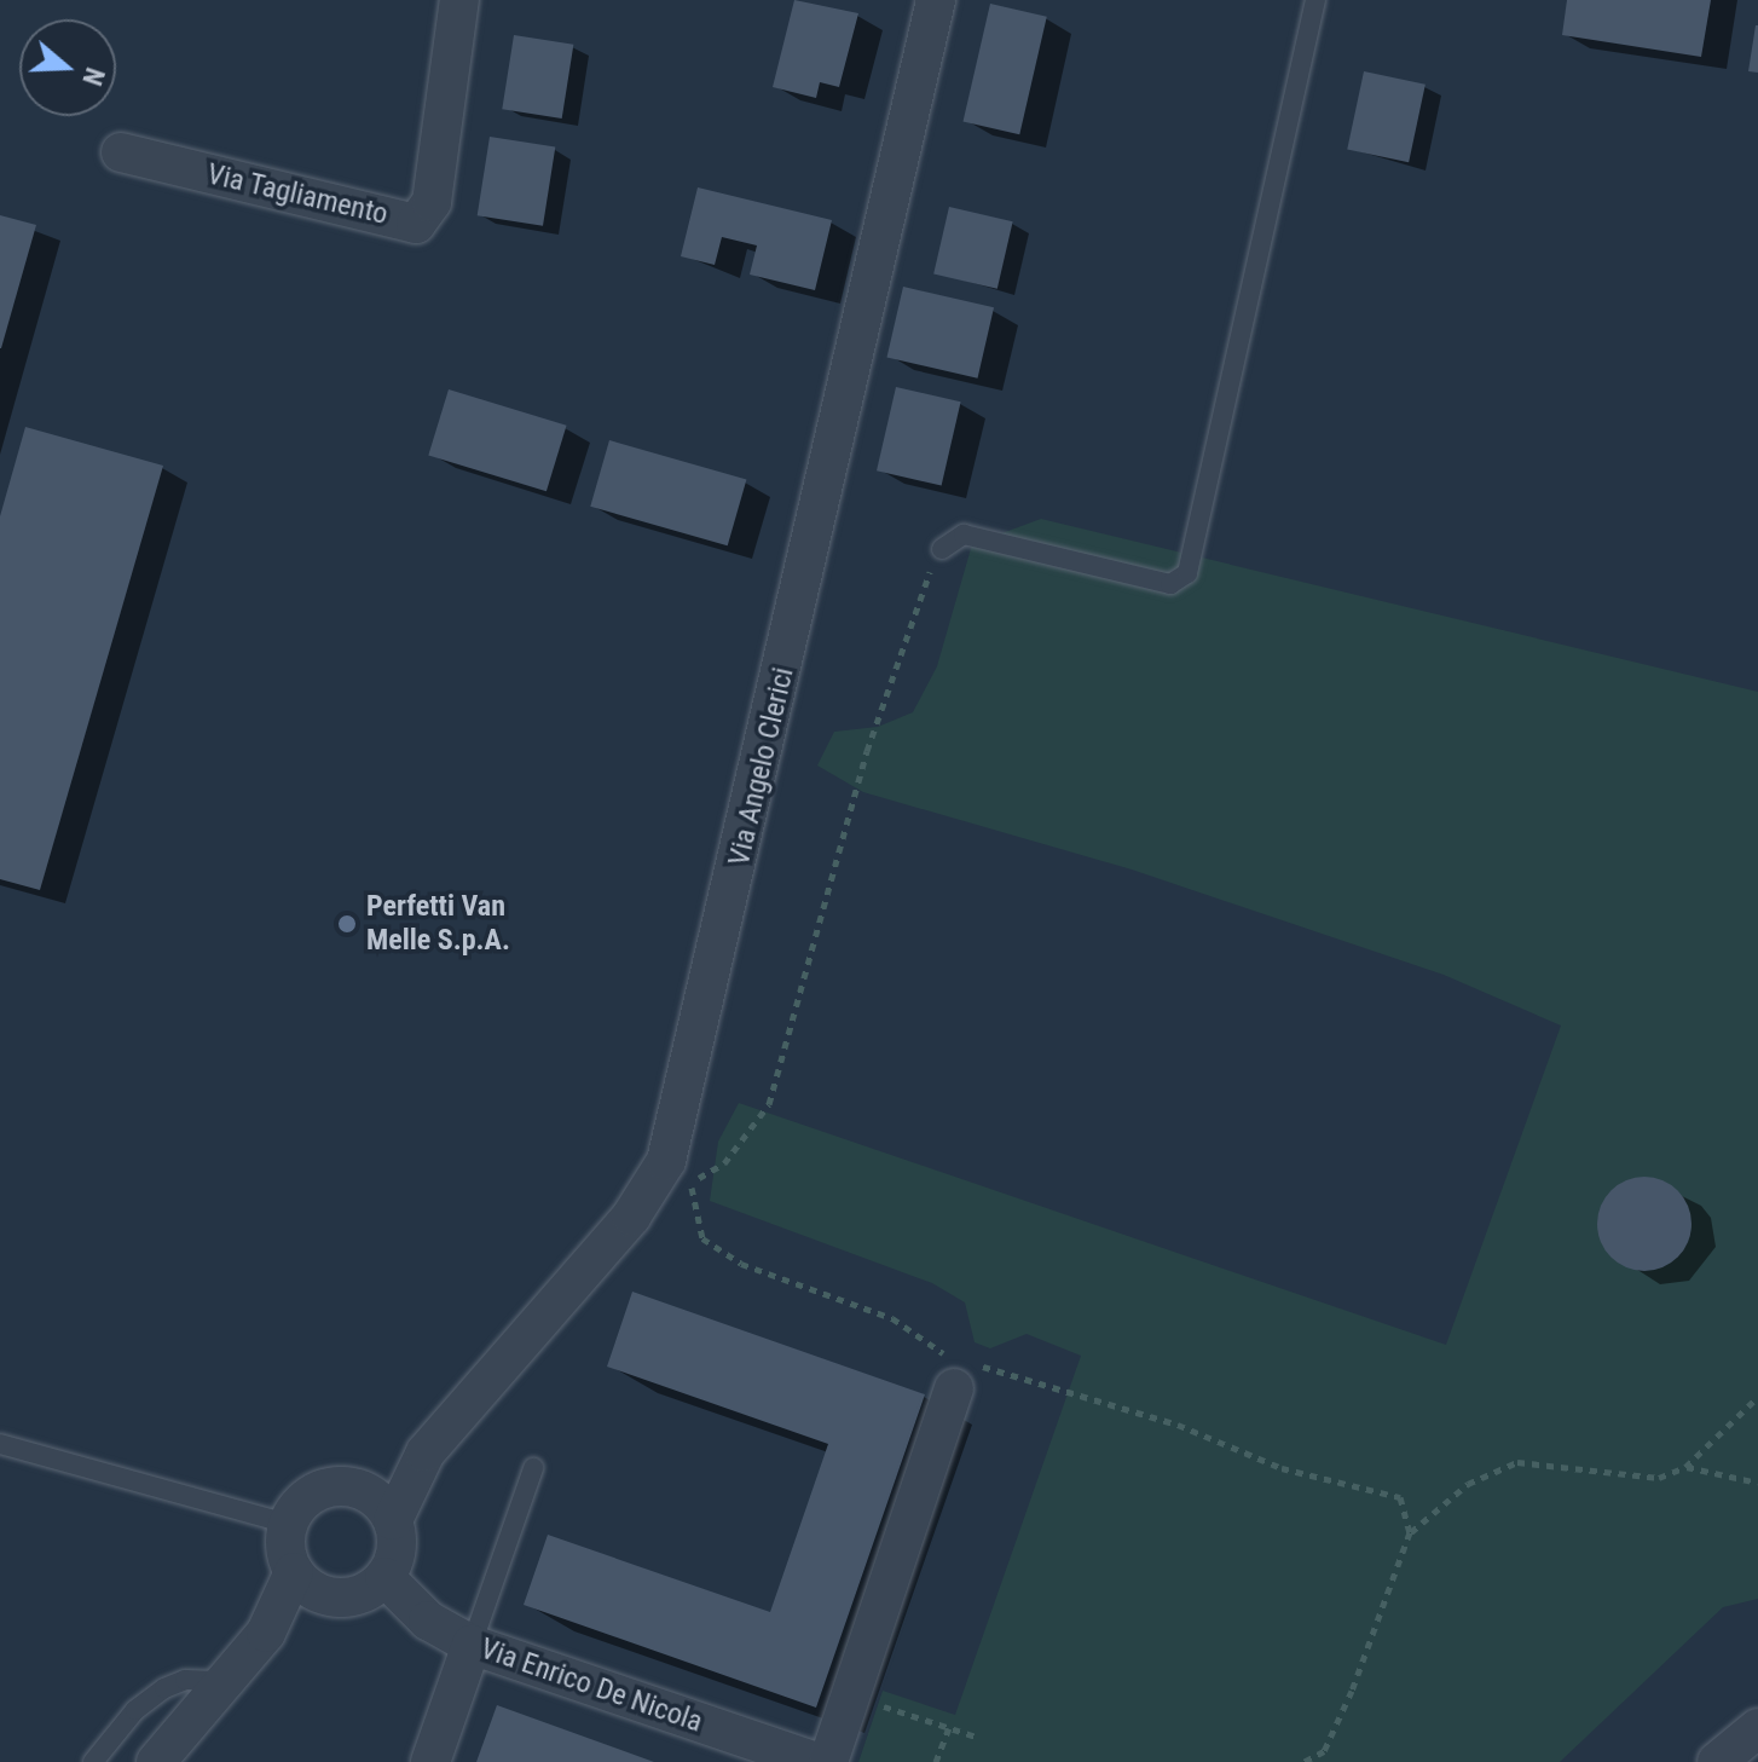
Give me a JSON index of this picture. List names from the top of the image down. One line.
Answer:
{"streets":{"street":["Via Tagliamento","Via Angelo Clerici","Via Enrico De Nicola"]},"crossings":[["Via Angelo Clerici","Via Enrico De Nicola"]],"places":["Perfetti Van Melle S.p.A."],"north":"right"}
